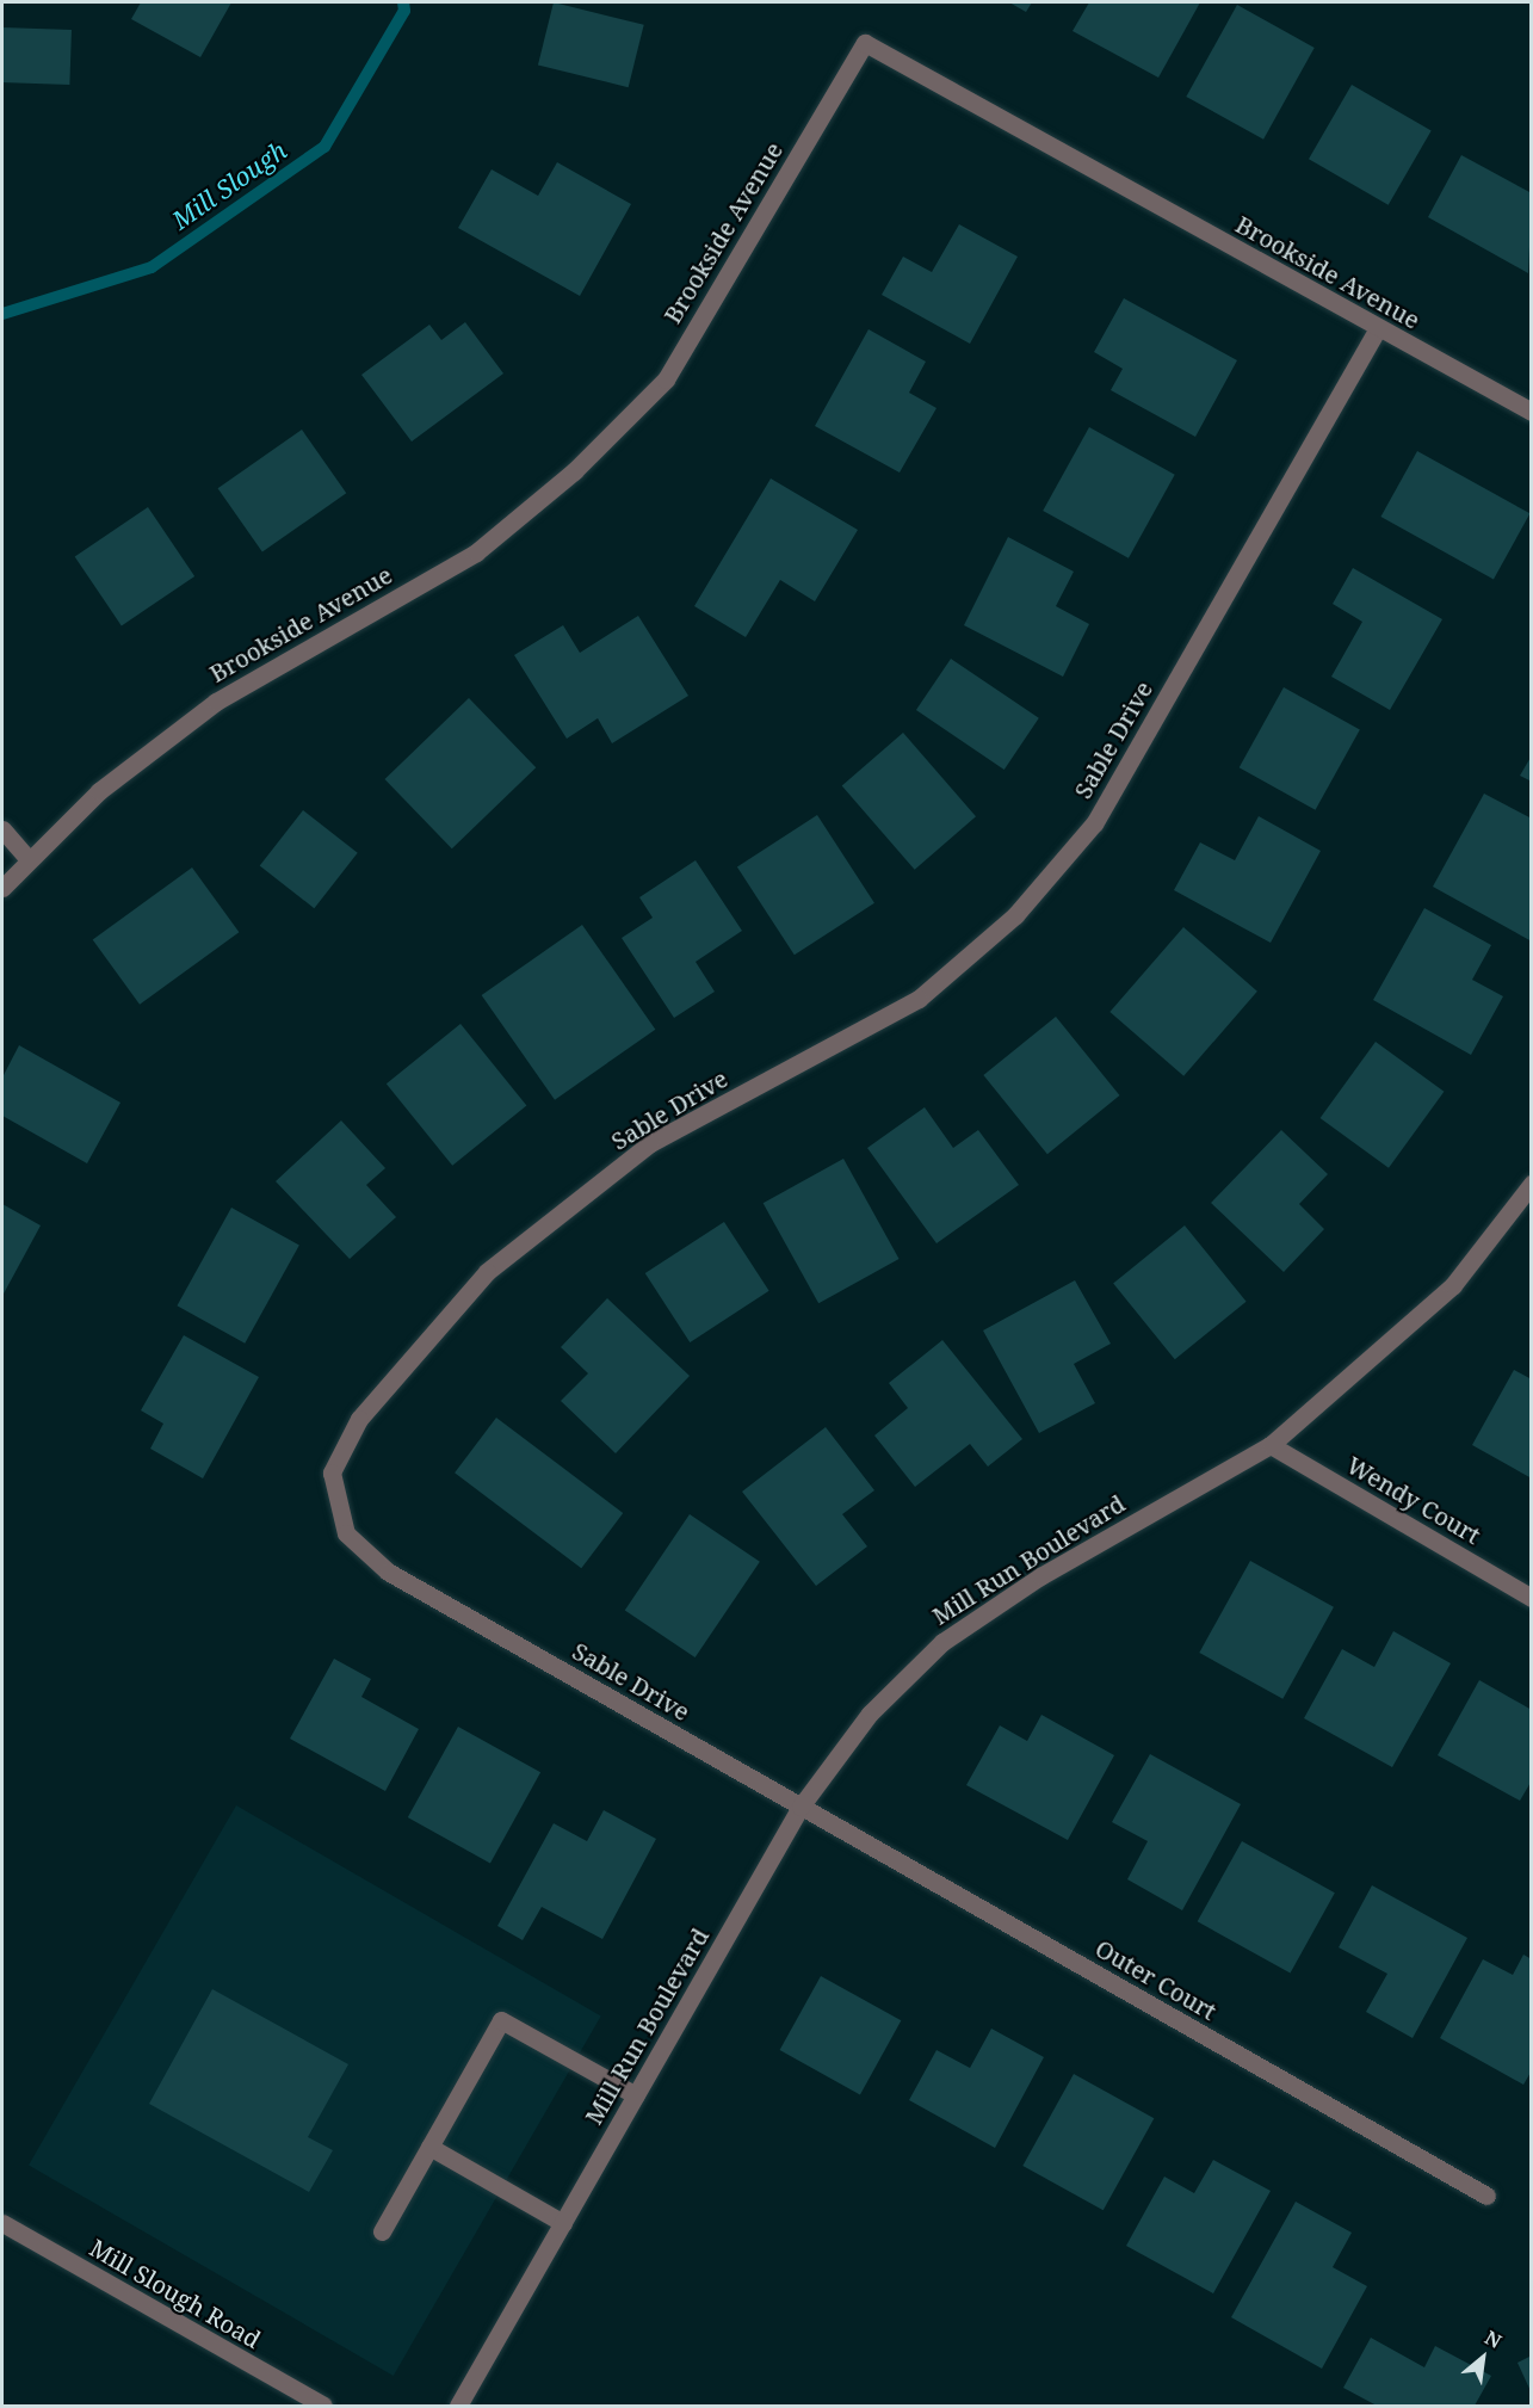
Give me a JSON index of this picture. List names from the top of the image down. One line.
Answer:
{"streets":{"street":["Brookside Avenue","Sable Drive","Wendy Court","Mill Run Boulevard","Outer Court","Mill Slough Road"]},"crossings":[["Brookside Avenue","Sable Drive"],["Sable Drive","Mill Run Boulevard"],["Sable Drive","Outer Court"],["Wendy Court","Mill Run Boulevard"],["Mill Run Boulevard","Outer Court"]],"water":["Mill Slough"],"north":"top right"}
